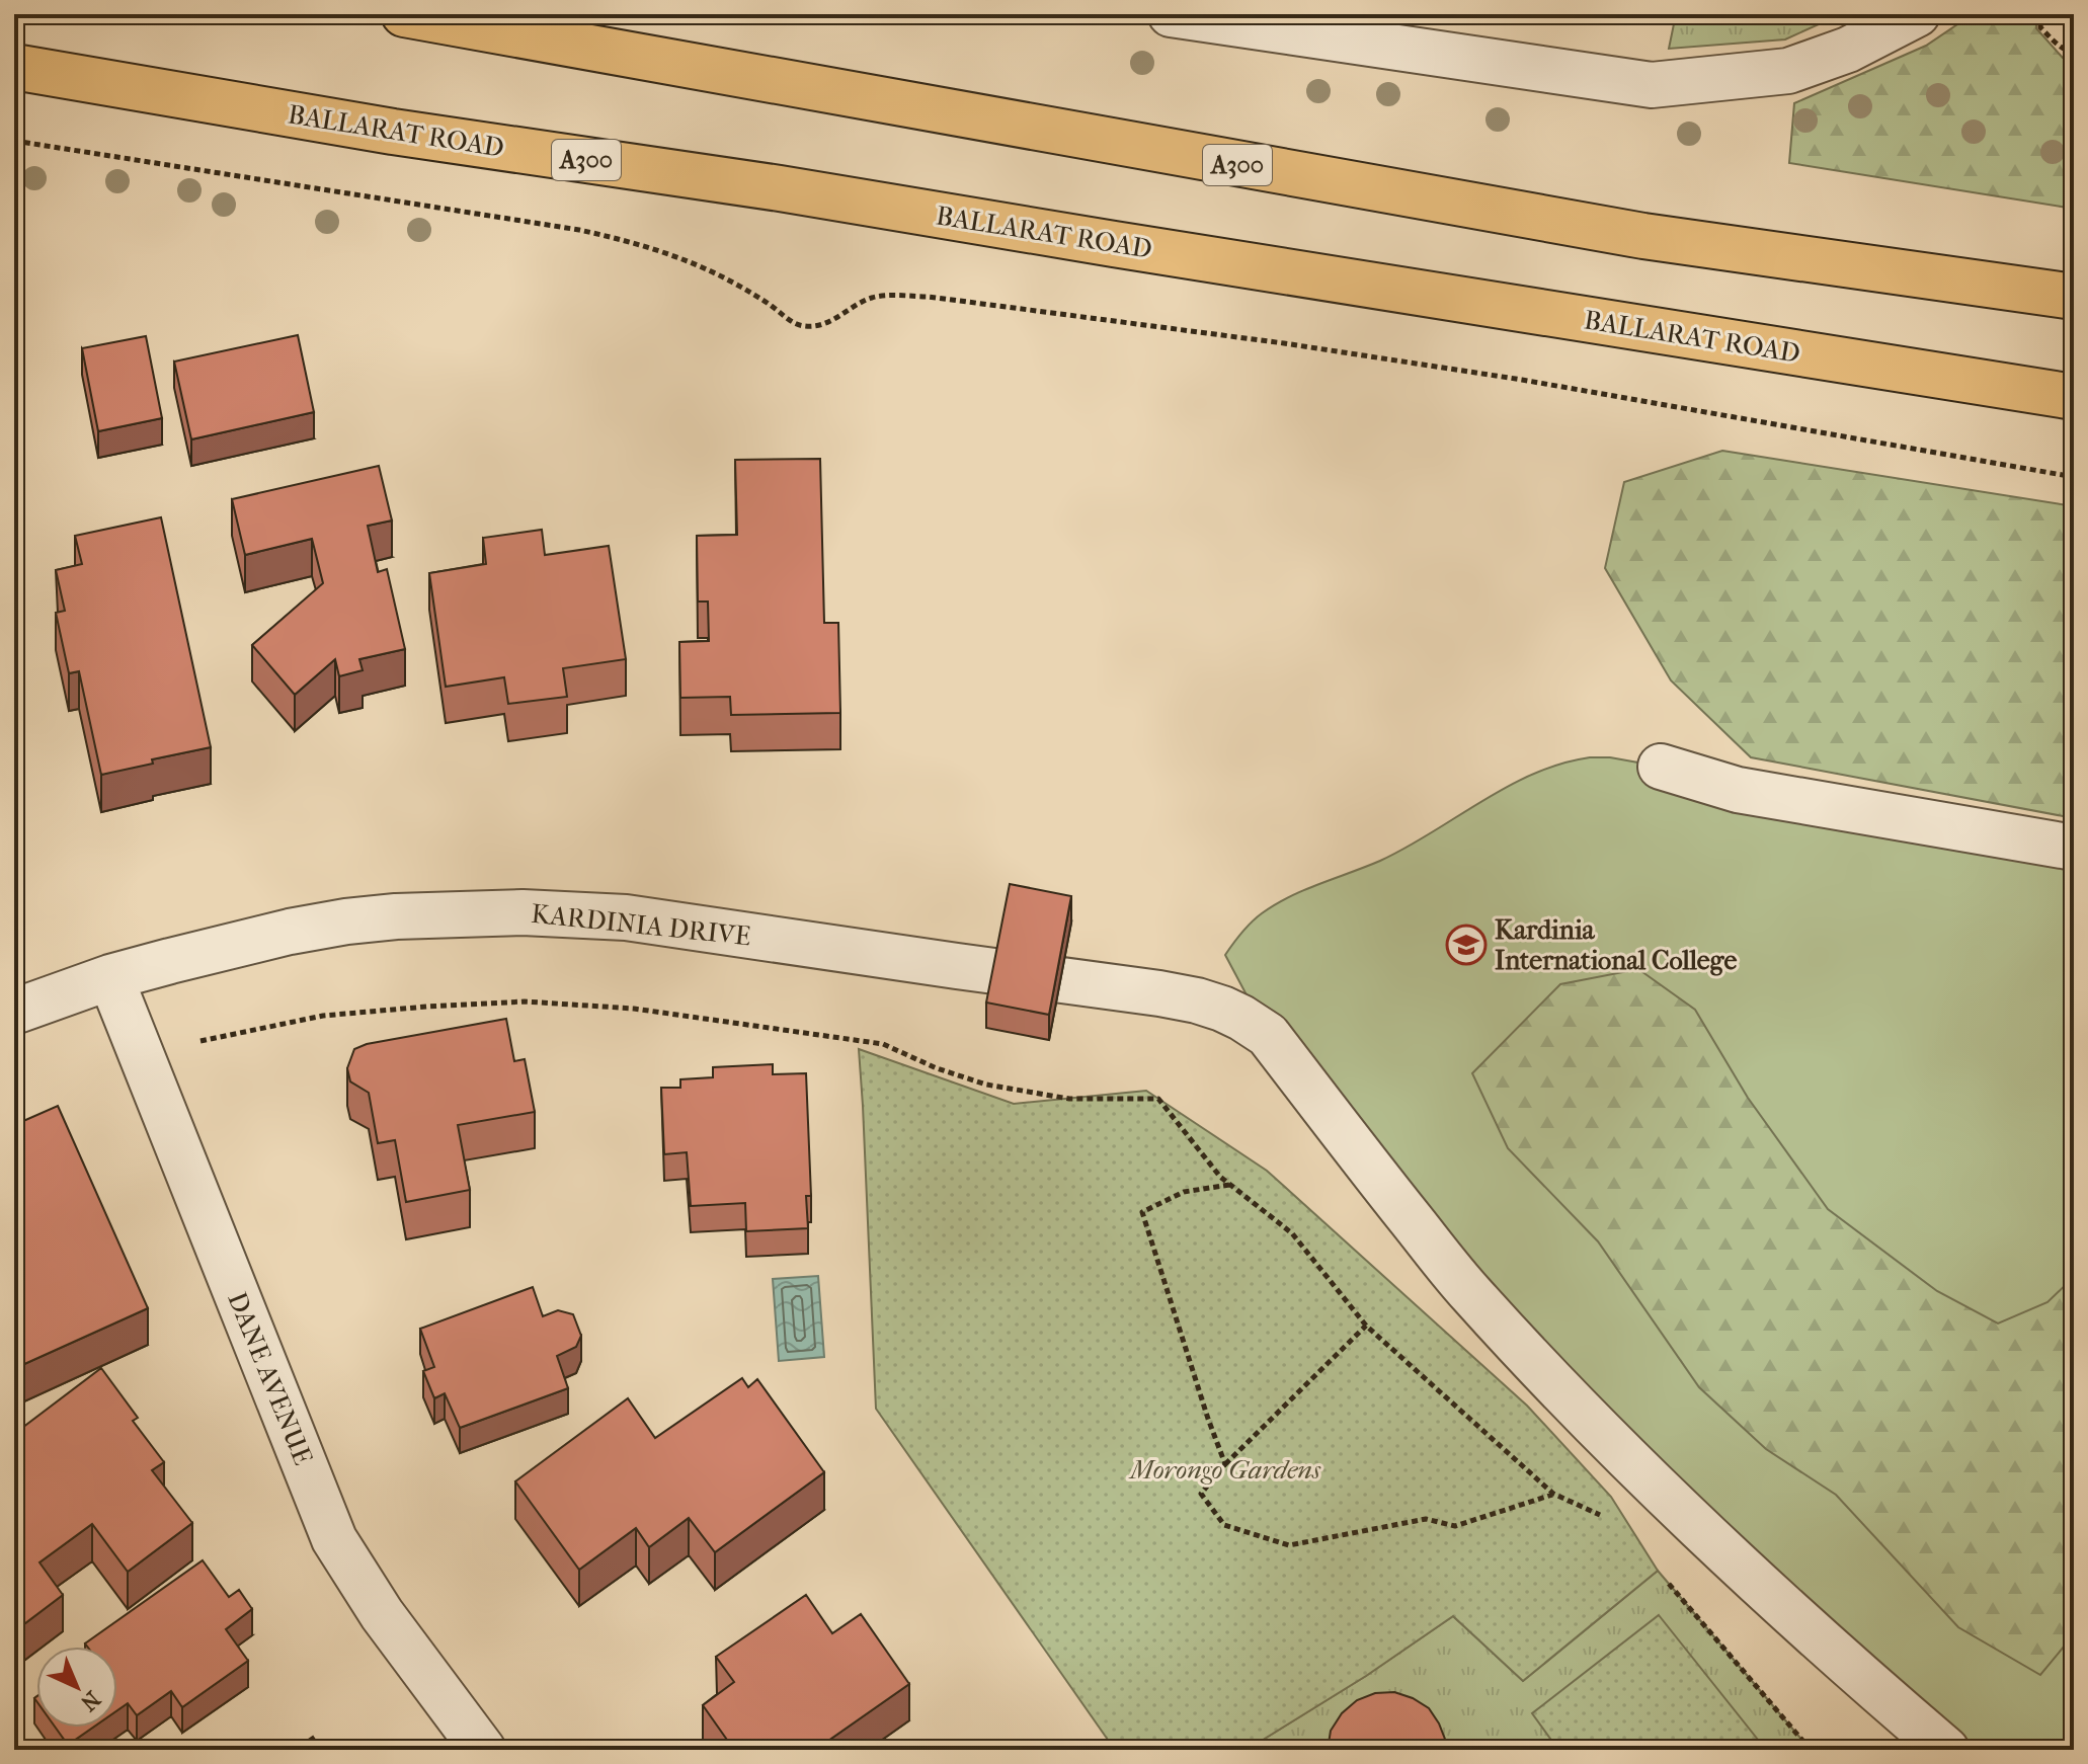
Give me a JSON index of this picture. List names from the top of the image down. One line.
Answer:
{"streets":{"highway":["BALLARAT ROAD","A300"],"street":["KARDINIA DRIVE","DANE AVENUE"]},"crossings":[["KARDINIA DRIVE","DANE AVENUE"]],"parks":["Morongo Gardens"],"places":{"school or university":["Kardinia International College"]},"north":"bottom right"}
